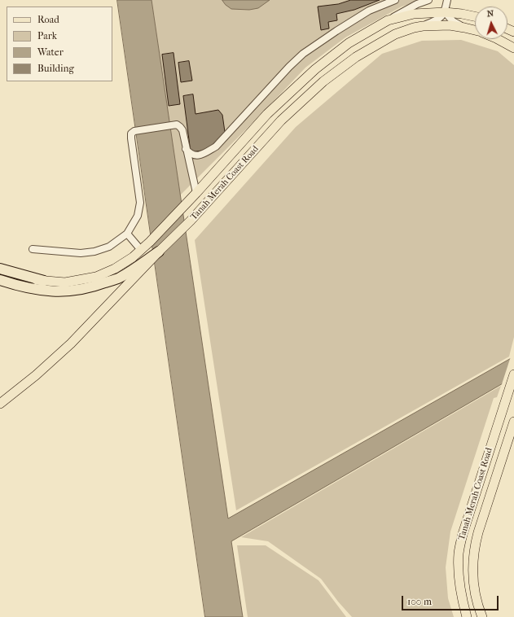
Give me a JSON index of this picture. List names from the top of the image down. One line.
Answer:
{"streets":{"main road":["Tanah Merah Coast Road"]},"legend":["Road","Park","Water","Building"],"scale_bar":"100 m","north":"top"}
